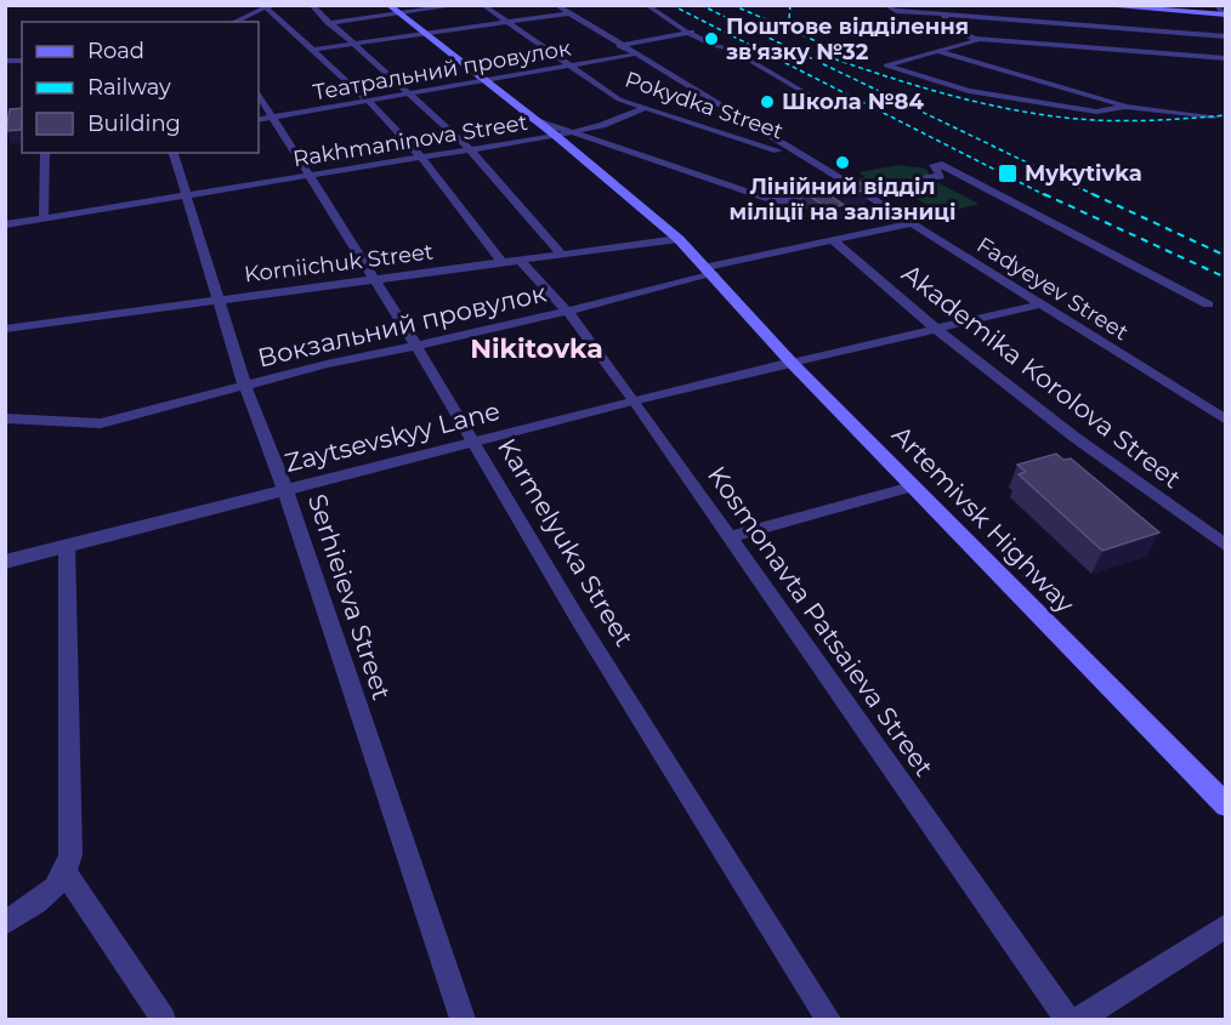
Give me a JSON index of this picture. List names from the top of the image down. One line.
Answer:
{"streets":{"main road":["Artemivsk Highway"],"street":["Театральний провулок","Pokydka Street","Rakhmaninova Street","Korniichuk Street","Fadyeyev Street","Вокзальний провулок","Akademika Korolova Street","Zaytsevskyy Lane","Karmelyuka Street","Serhieieva Street","Kosmonavta Patsaieva Street"]},"crossings":[["Театральний провулок","Pokydka Street"],["Театральний провулок","Karmelyuka Street"],["Театральний провулок","Kosmonavta Patsaieva Street"],["Pokydka Street","Rakhmaninova Street"],["Pokydka Street","Fadyeyev Street"],["Rakhmaninova Street","Karmelyuka Street"],["Rakhmaninova Street","Serhieieva Street"],["Rakhmaninova Street","Kosmonavta Patsaieva Street"],["Korniichuk Street","Artemivsk Highway"],["Korniichuk Street","Karmelyuka Street"],["Korniichuk Street","Serhieieva Street"],["Korniichuk Street","Kosmonavta Patsaieva Street"],["Fadyeyev Street","Вокзальний провулок"],["Вокзальний провулок","Akademika Korolova Street"],["Вокзальний провулок","Artemivsk Highway"],["Вокзальний провулок","Karmelyuka Street"],["Вокзальний провулок","Serhieieva Street"],["Вокзальний провулок","Kosmonavta Patsaieva Street"],["Zaytsevskyy Lane","Artemivsk Highway"],["Zaytsevskyy Lane","Karmelyuka Street"],["Zaytsevskyy Lane","Serhieieva Street"],["Zaytsevskyy Lane","Kosmonavta Patsaieva Street"]],"districts":["Nikitovka"],"places":{"other":["Поштове відділення зв'язку №32","Школа №84","Лінійний відділ міліції на залізниці"],"transit":["Mykytivka"]},"legend":["Road","Railway","Building"]}
